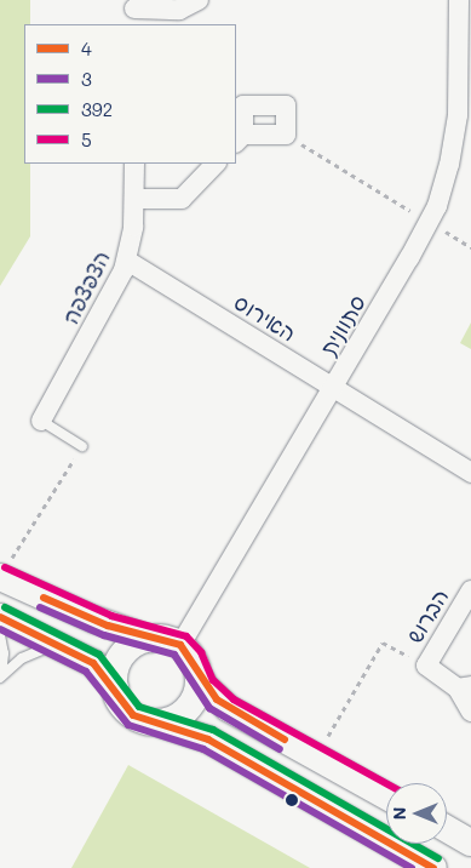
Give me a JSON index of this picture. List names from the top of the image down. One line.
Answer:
{"streets":{"street":["הצפצפה","האירוס","סתוונית","הברוש"]},"crossings":[["הצפצפה","האירוס"],["האירוס","סתוונית"]],"lines":["transit line 5","transit line 4","transit line 3","transit line 392"],"legend":["4","3","392","5"],"north":"left"}
